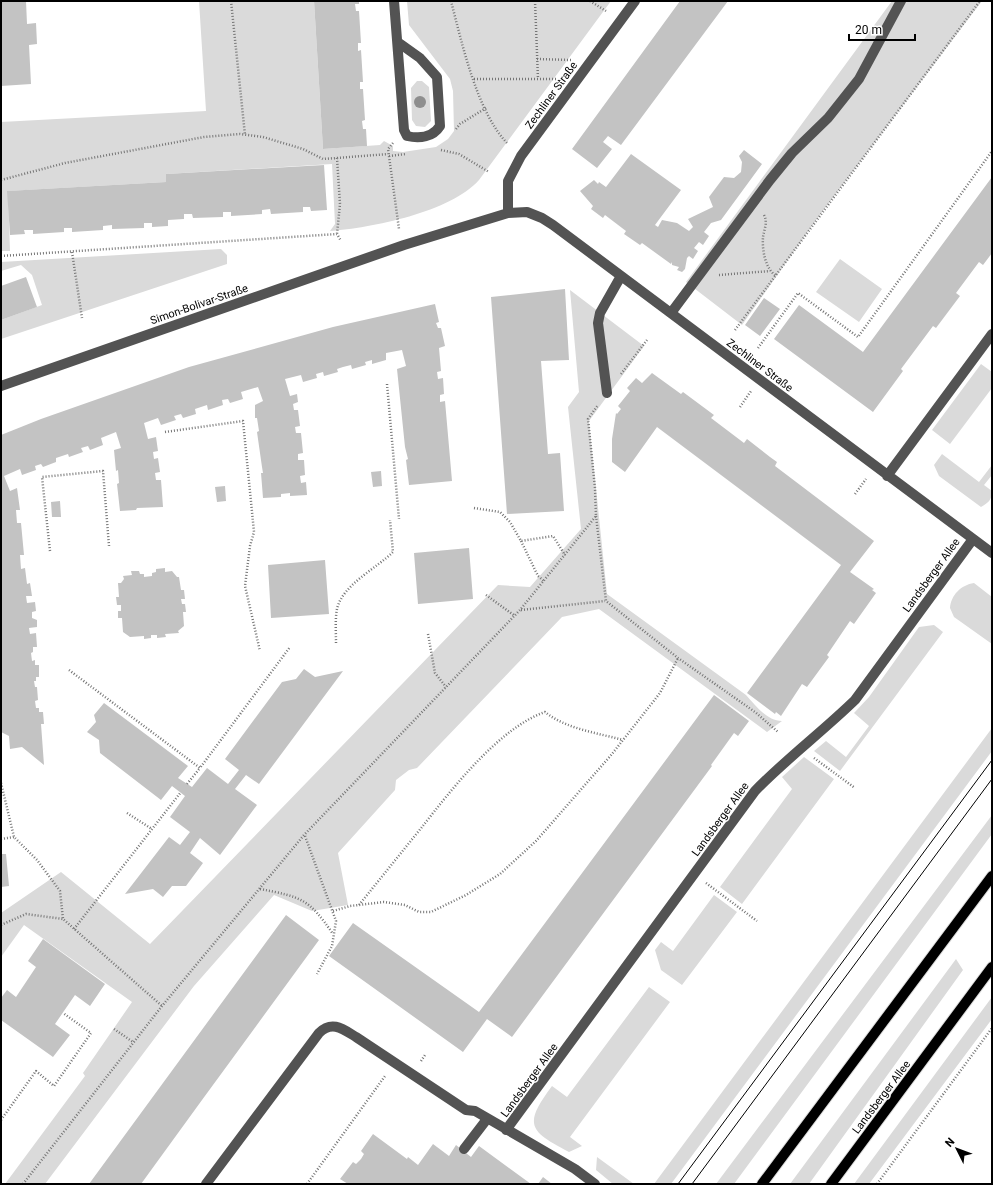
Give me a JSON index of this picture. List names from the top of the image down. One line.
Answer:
{"streets":{"main road":["Landsberger Allee"],"street":["Zechliner Straße","Simon-Bolivar-Straße"]},"crossings":[["Zechliner Straße","Simon-Bolivar-Straße"],["Zechliner Straße","Landsberger Allee"]],"scale_bar":"20 m","north":"top left"}
